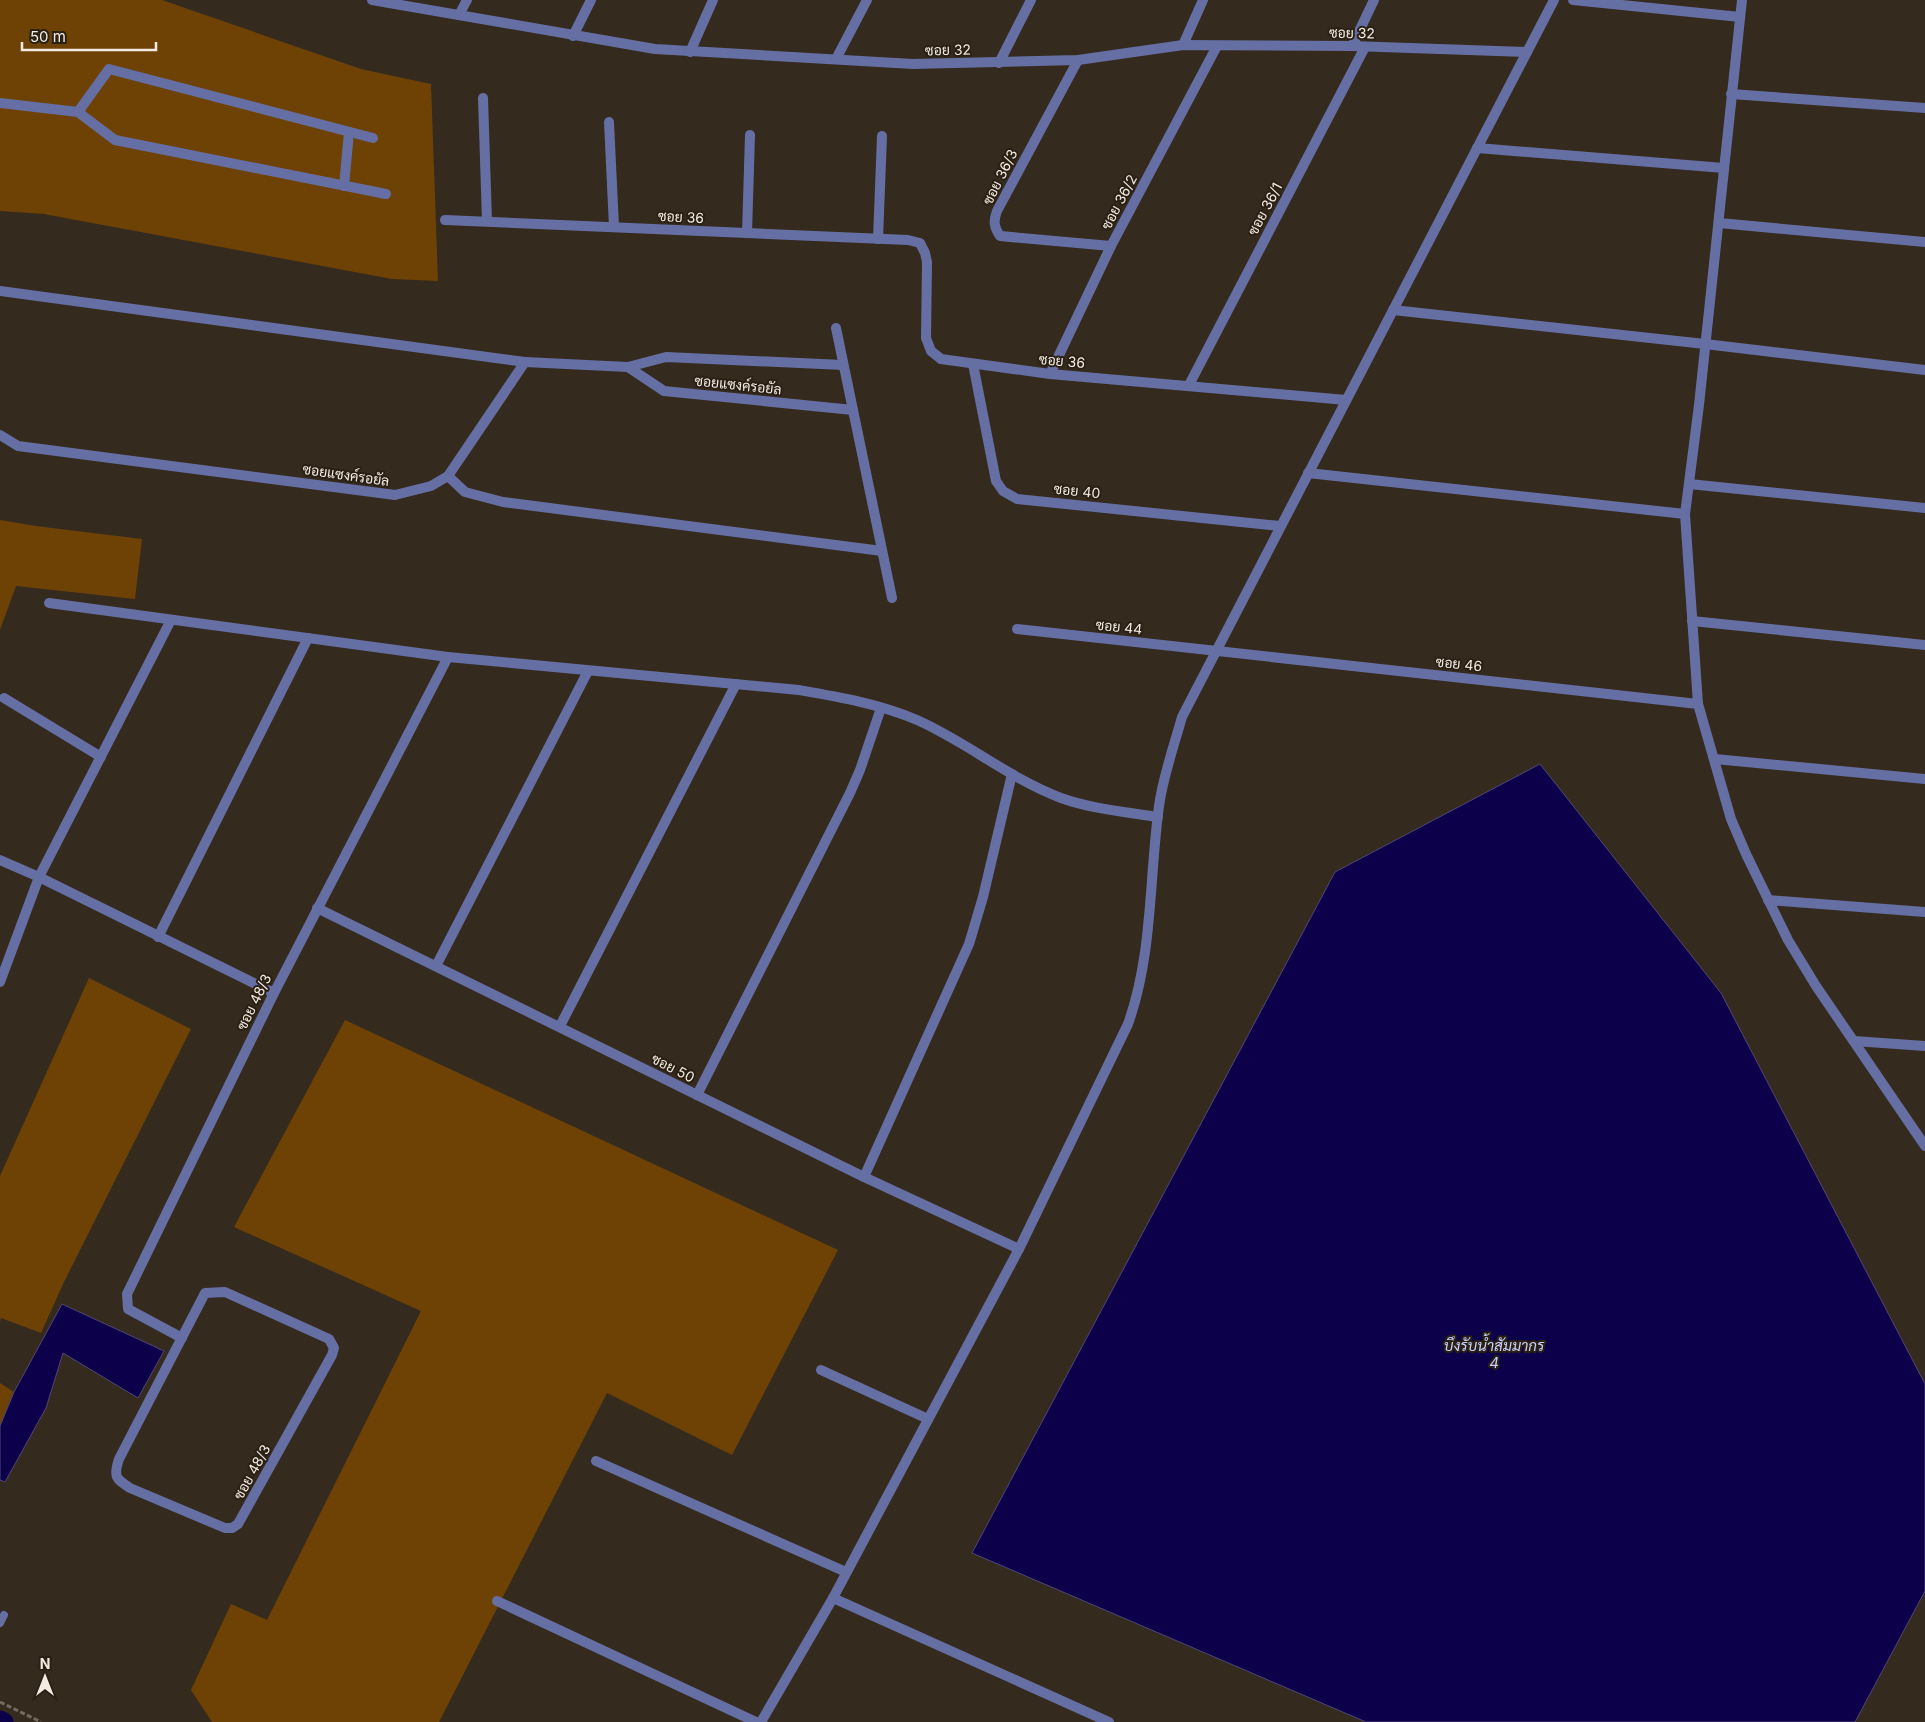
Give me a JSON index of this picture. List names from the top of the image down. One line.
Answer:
{"streets":{"street":["ซอย 32","ซอย 36/3","ซอย 36/2","ซอย 36/1","ซอย 36","ซอยแซงค์รอยัล","ซอย 40","ซอย 44","ซอย 46","ซอย 48/3","ซอย 50"]},"crossings":[["ซอย 32","ซอย 36/3"],["ซอย 32","ซอย 36/2"],["ซอย 32","ซอย 36/1"],["ซอย 36/3","ซอย 36/2"],["ซอย 36/2","ซอย 36"],["ซอย 36/1","ซอย 36"],["ซอย 36","ซอย 40"],["ซอย 44","ซอย 46"],["ซอย 48/3","ซอย 50"]],"water":["บึงรับน้ำสัมมากร 4"],"scale_bar":"50 m","north":"top"}
